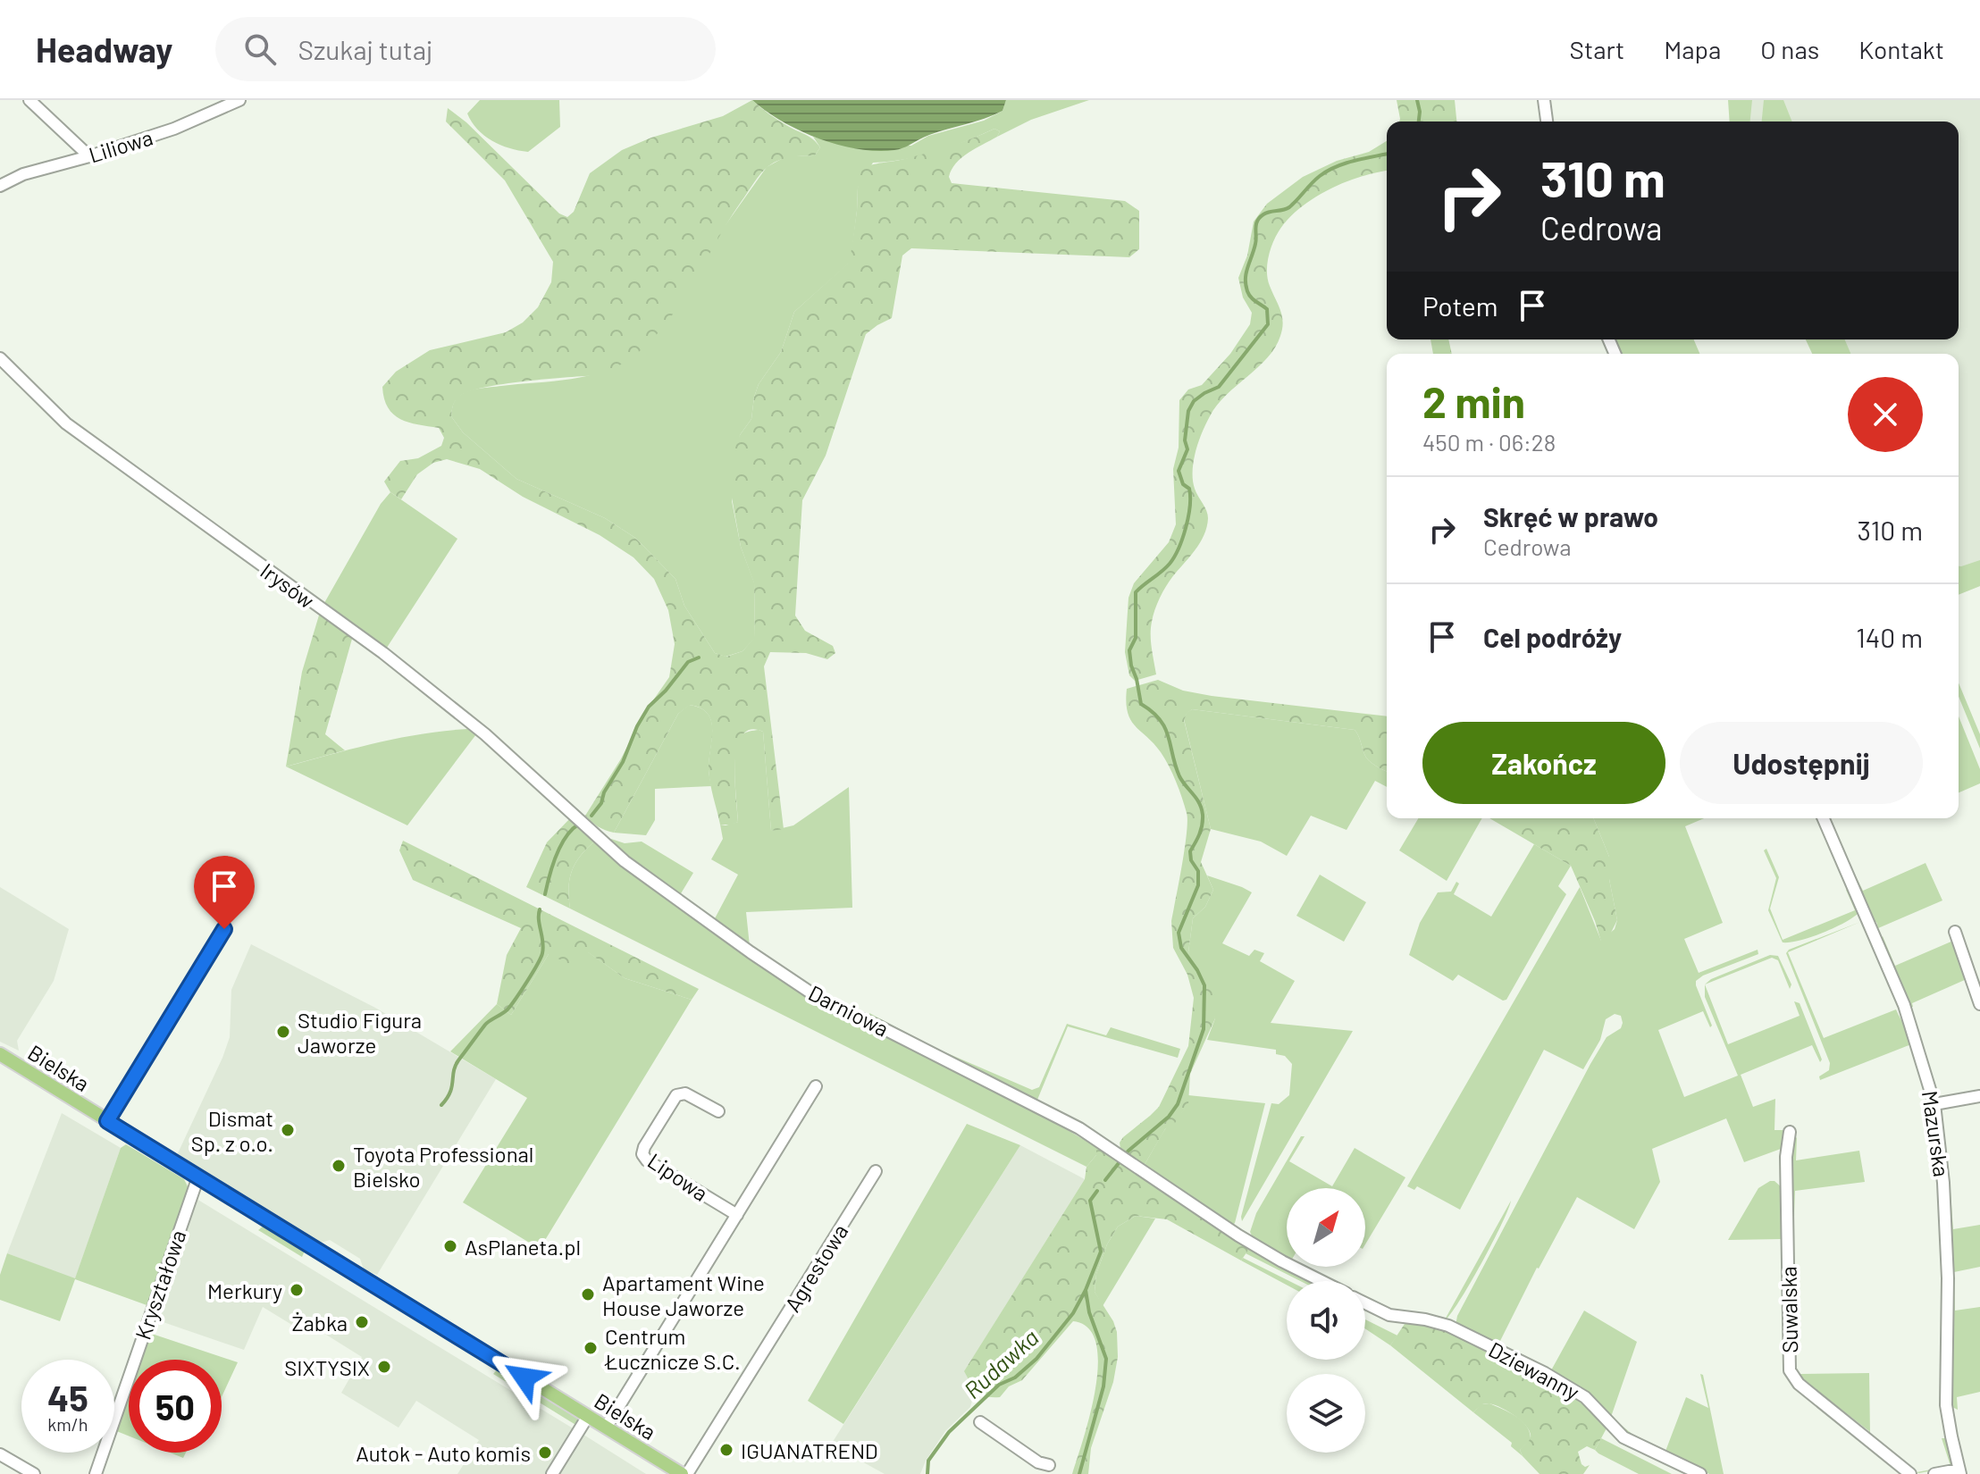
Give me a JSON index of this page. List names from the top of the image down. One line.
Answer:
{"streets":{"main road":["Bielska"],"street":["Liliowa","Irysów","Darniowa","Mazurska","Lipowa","Agrestowa","Kryształowa","Suwalska","Dziewanny"]},"crossings":[["Irysów","Darniowa"],["Bielska","Kryształowa"]],"water":["Rudawka"],"places":["Studio Figura Jaworze","Dismat Sp. z o.o.","Toyota Professional Bielsko","AsPlaneta.pl","Merkury","Apartament Wine House Jaworze","Żabka","Centrum Łucznicze S.C.","SIXTYSIX","IGUANATREND","Autok - Auto komis"],"north":"top right","page":{"header":"Headway","search":"Szukaj tutaj","nav":["Start","Mapa","O nas","Kontakt"],"turn":["310 m","Cedrowa"],"then":"Potem","heading":["2 min","450 m · 06:28"],"list":[{"name":"Skręć w prawo","note":"Cedrowa","value":"310 m"},{"name":"Cel podróży","value":"140 m"}],"buttons":["Zakończ","Udostępnij"],"speed":"45 km/h","limit":"50"}}
